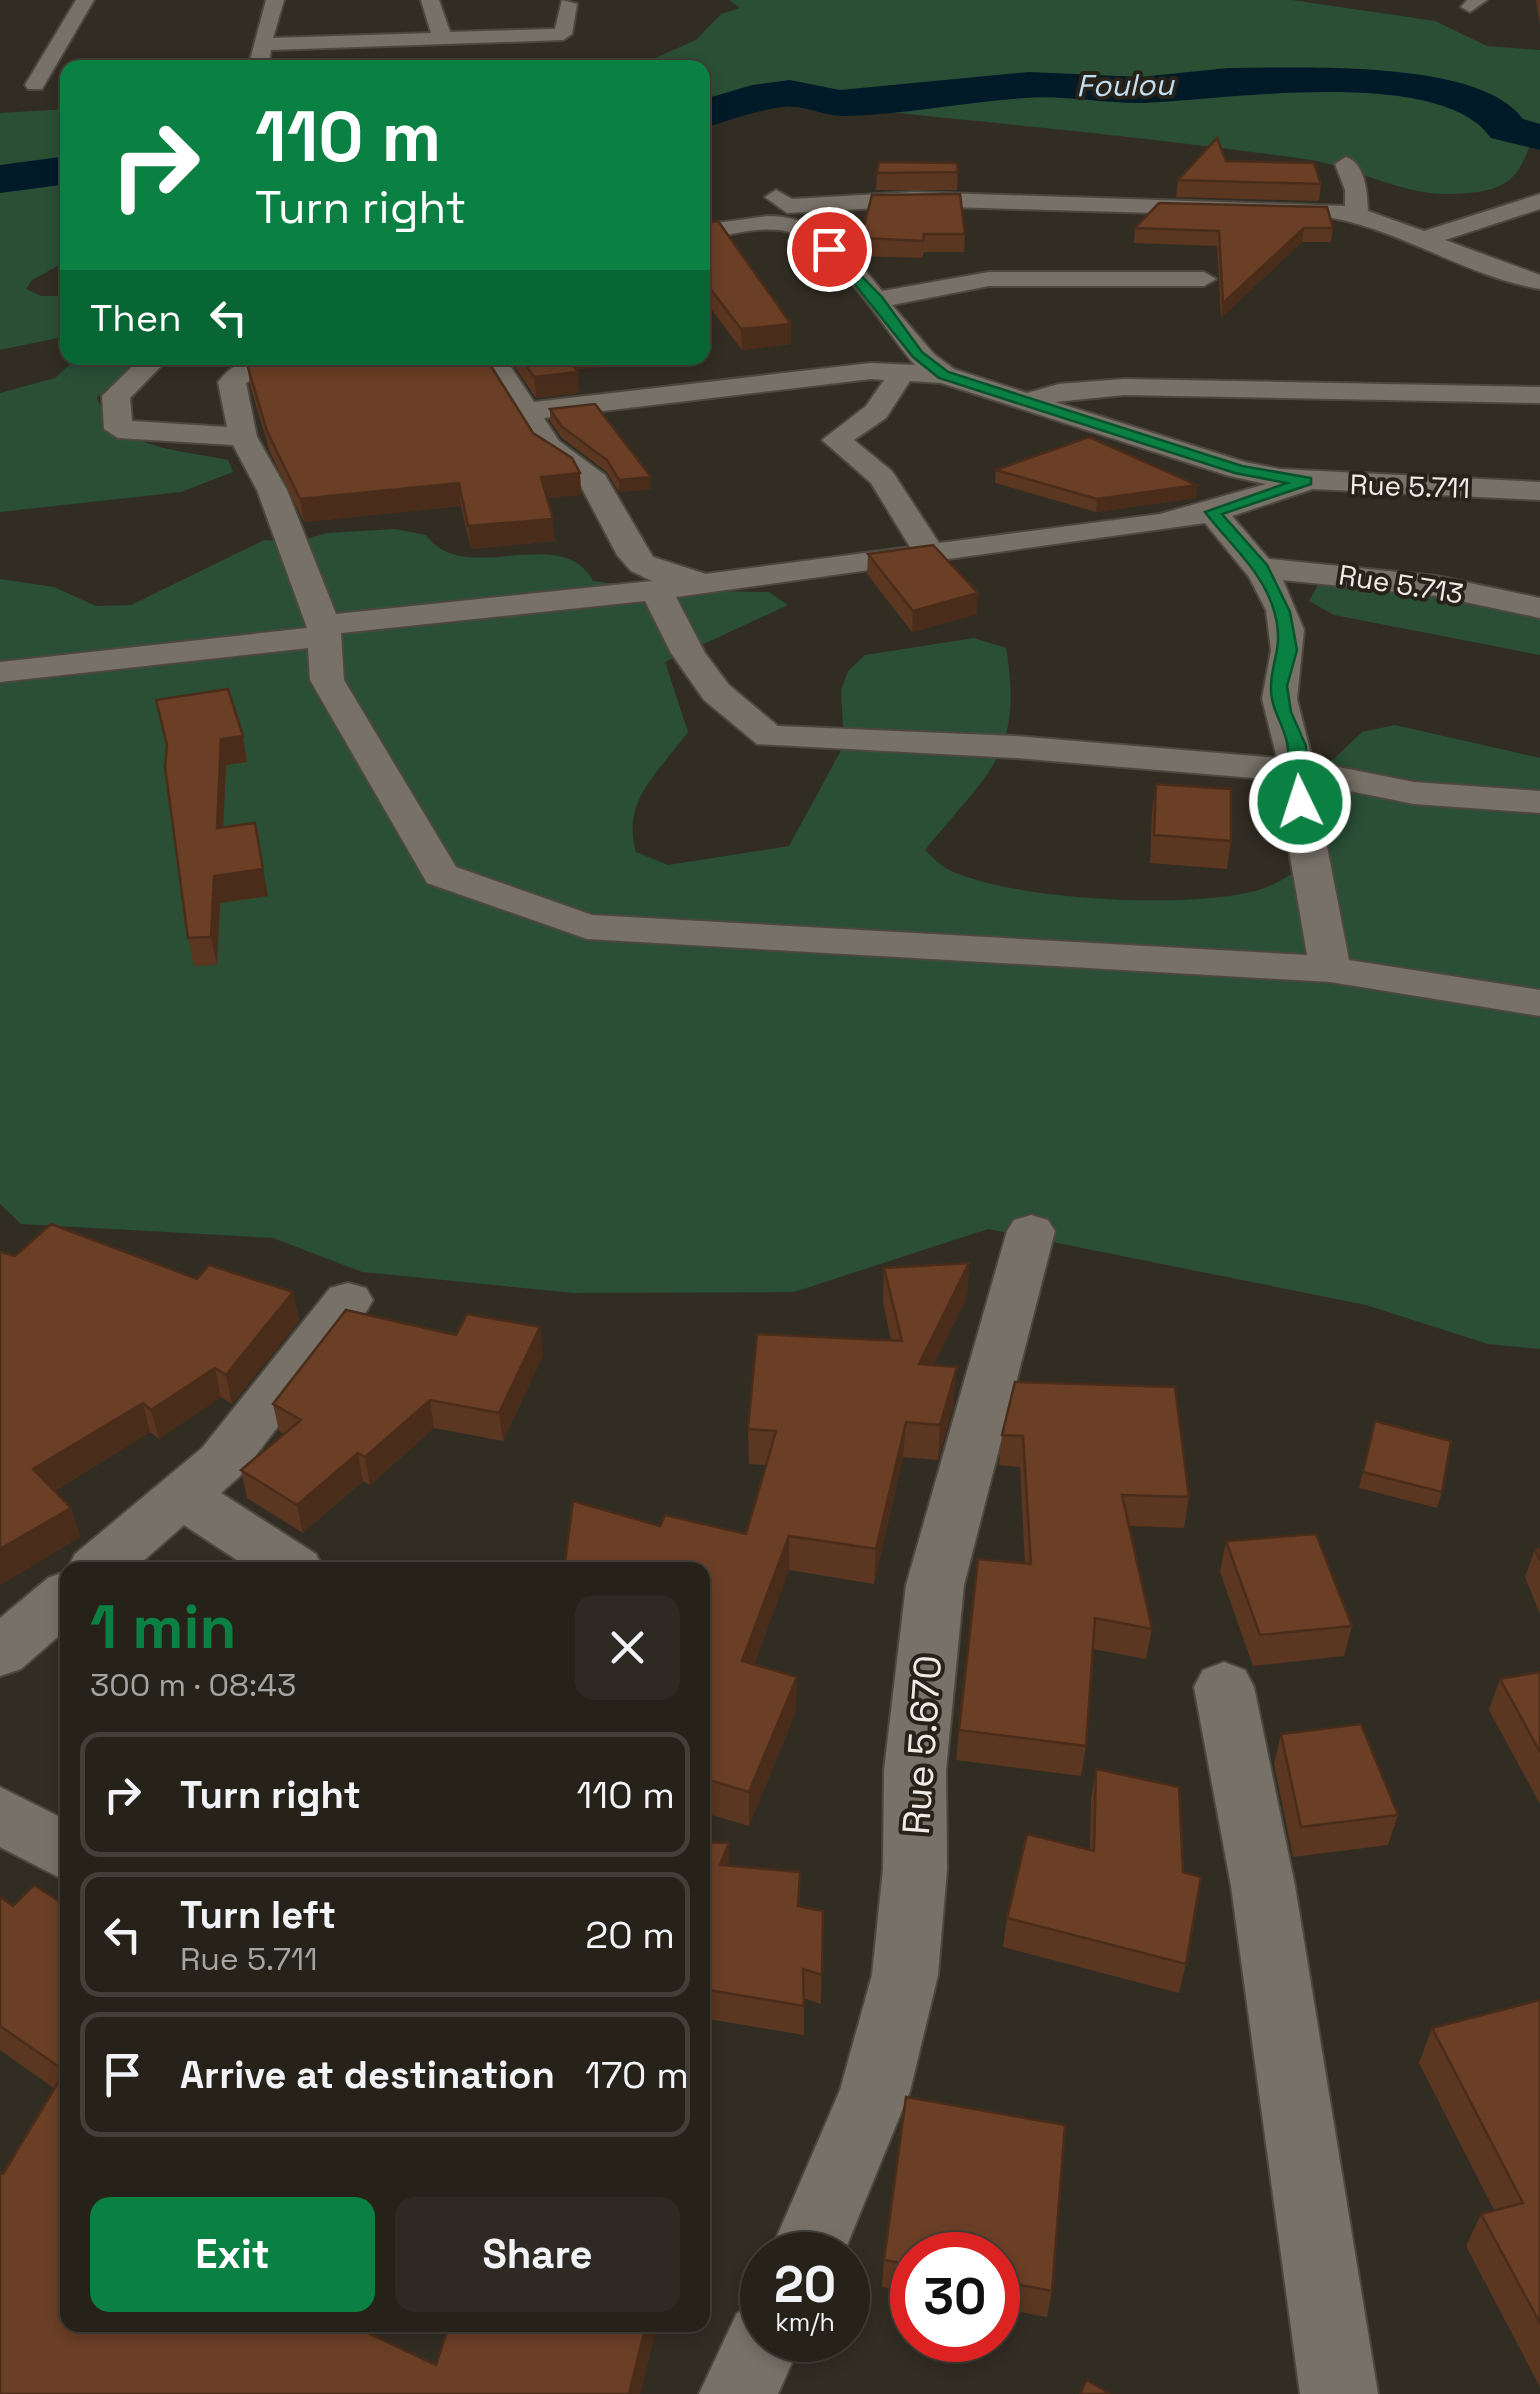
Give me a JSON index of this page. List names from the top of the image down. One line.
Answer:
{"streets":{"street":["Rue 5.711","Rue 5.713","Rue 5.670"]},"water":["Foulou"],"page":{"turn":["110 m","Turn right"],"then":"Then","heading":["1 min","300 m · 08:43"],"list":[{"name":"Turn right","value":"110 m"},{"name":"Turn left","note":"Rue 5.711","value":"20 m"},{"name":"Arrive at destination","value":"170 m"}],"buttons":["Exit","Share"],"speed":"20 km/h","limit":"30"}}
